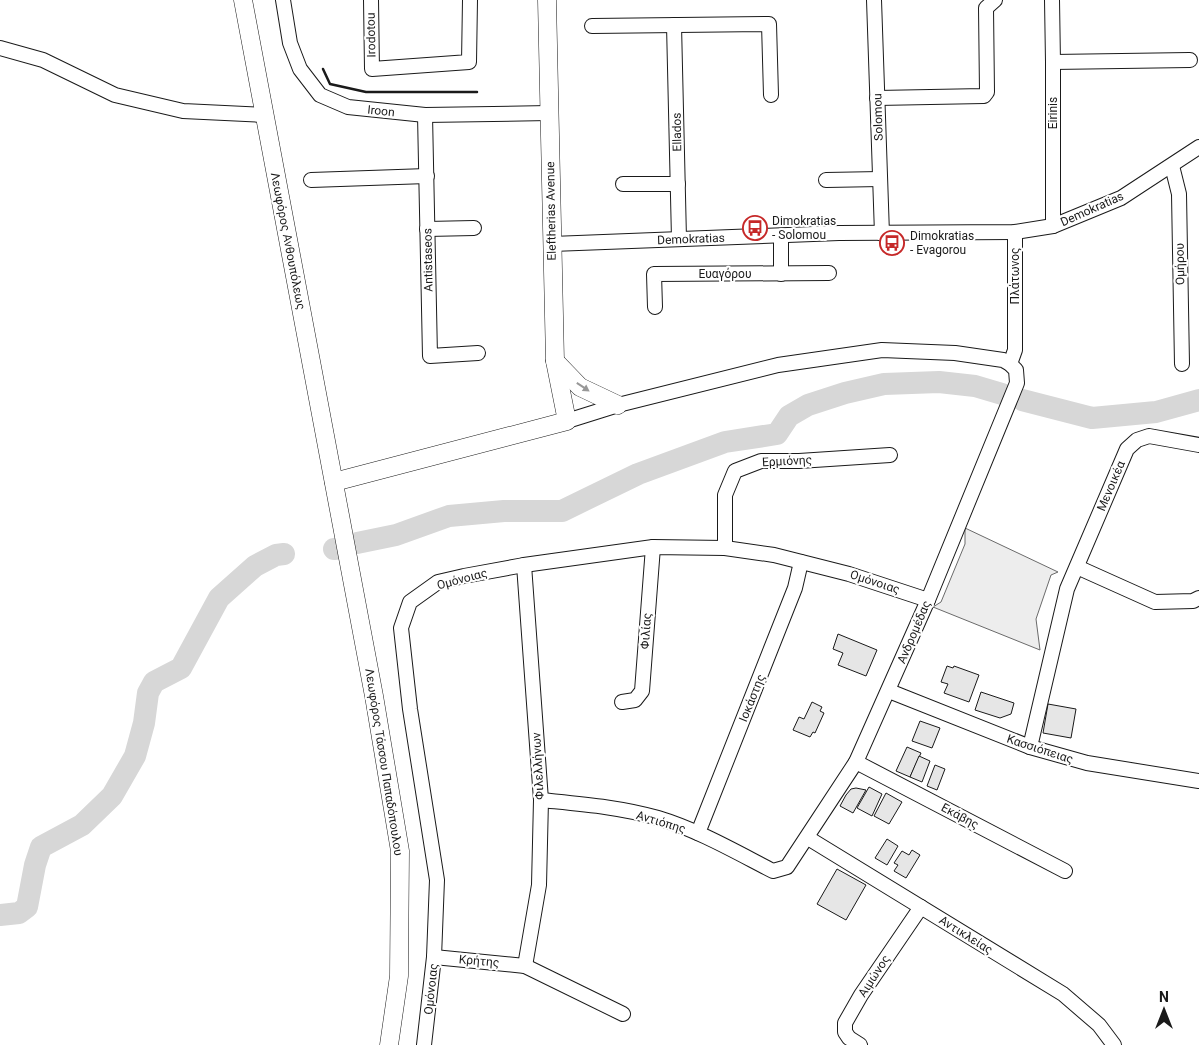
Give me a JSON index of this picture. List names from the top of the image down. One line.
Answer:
{"streets":{"main road":["Eleftherias Avenue","Λεωφόρος Ανθουπόλεως","Λεωφόρος Τάσσου Παπαδόπουλου"],"street":["Irodotou","Iroon","Eirinis","Solomou","Ellados","Demokratias","Antistaseos","Ομήρου","Ευαγόρου","Πλάτωνος","Ερμιόνης","Μενοικέα","Ομόνοιας","Φιλίας","Ανδρομέδας","Ιοκάστης","Κασσιόπειας","Φιλελλήνων","Εκάβης","Αντιόπης","Αντικλείας","Κρήτης","Αιμώνος"]},"crossings":[["Iroon","Eleftherias Avenue"],["Iroon","Antistaseos"],["Eirinis","Demokratias"],["Solomou","Demokratias"],["Ellados","Demokratias"],["Demokratias","Eleftherias Avenue"],["Demokratias","Ομήρου"],["Demokratias","Πλάτωνος"],["Λεωφόρος Ανθουπόλεως","Λεωφόρος Τάσσου Παπαδόπουλου"],["Πλάτωνος","Ανδρομέδας"],["Ερμιόνης","Ομόνοιας"],["Μενοικέα","Κασσιόπειας"],["Ομόνοιας","Φιλίας"],["Ομόνοιας","Ανδρομέδας"],["Ομόνοιας","Ιοκάστης"],["Ομόνοιας","Φιλελλήνων"],["Ομόνοιας","Κρήτης"],["Ανδρομέδας","Κασσιόπειας"],["Ανδρομέδας","Εκάβης"],["Ανδρομέδας","Αντιόπης"],["Ανδρομέδας","Αντικλείας"],["Ιοκάστης","Αντιόπης"],["Φιλελλήνων","Αντιόπης"],["Φιλελλήνων","Κρήτης"],["Αντικλείας","Αιμώνος"]],"places":{"bus stop":["Dimokratias - Solomou","Dimokratias - Evagorou"]},"north":"top"}
